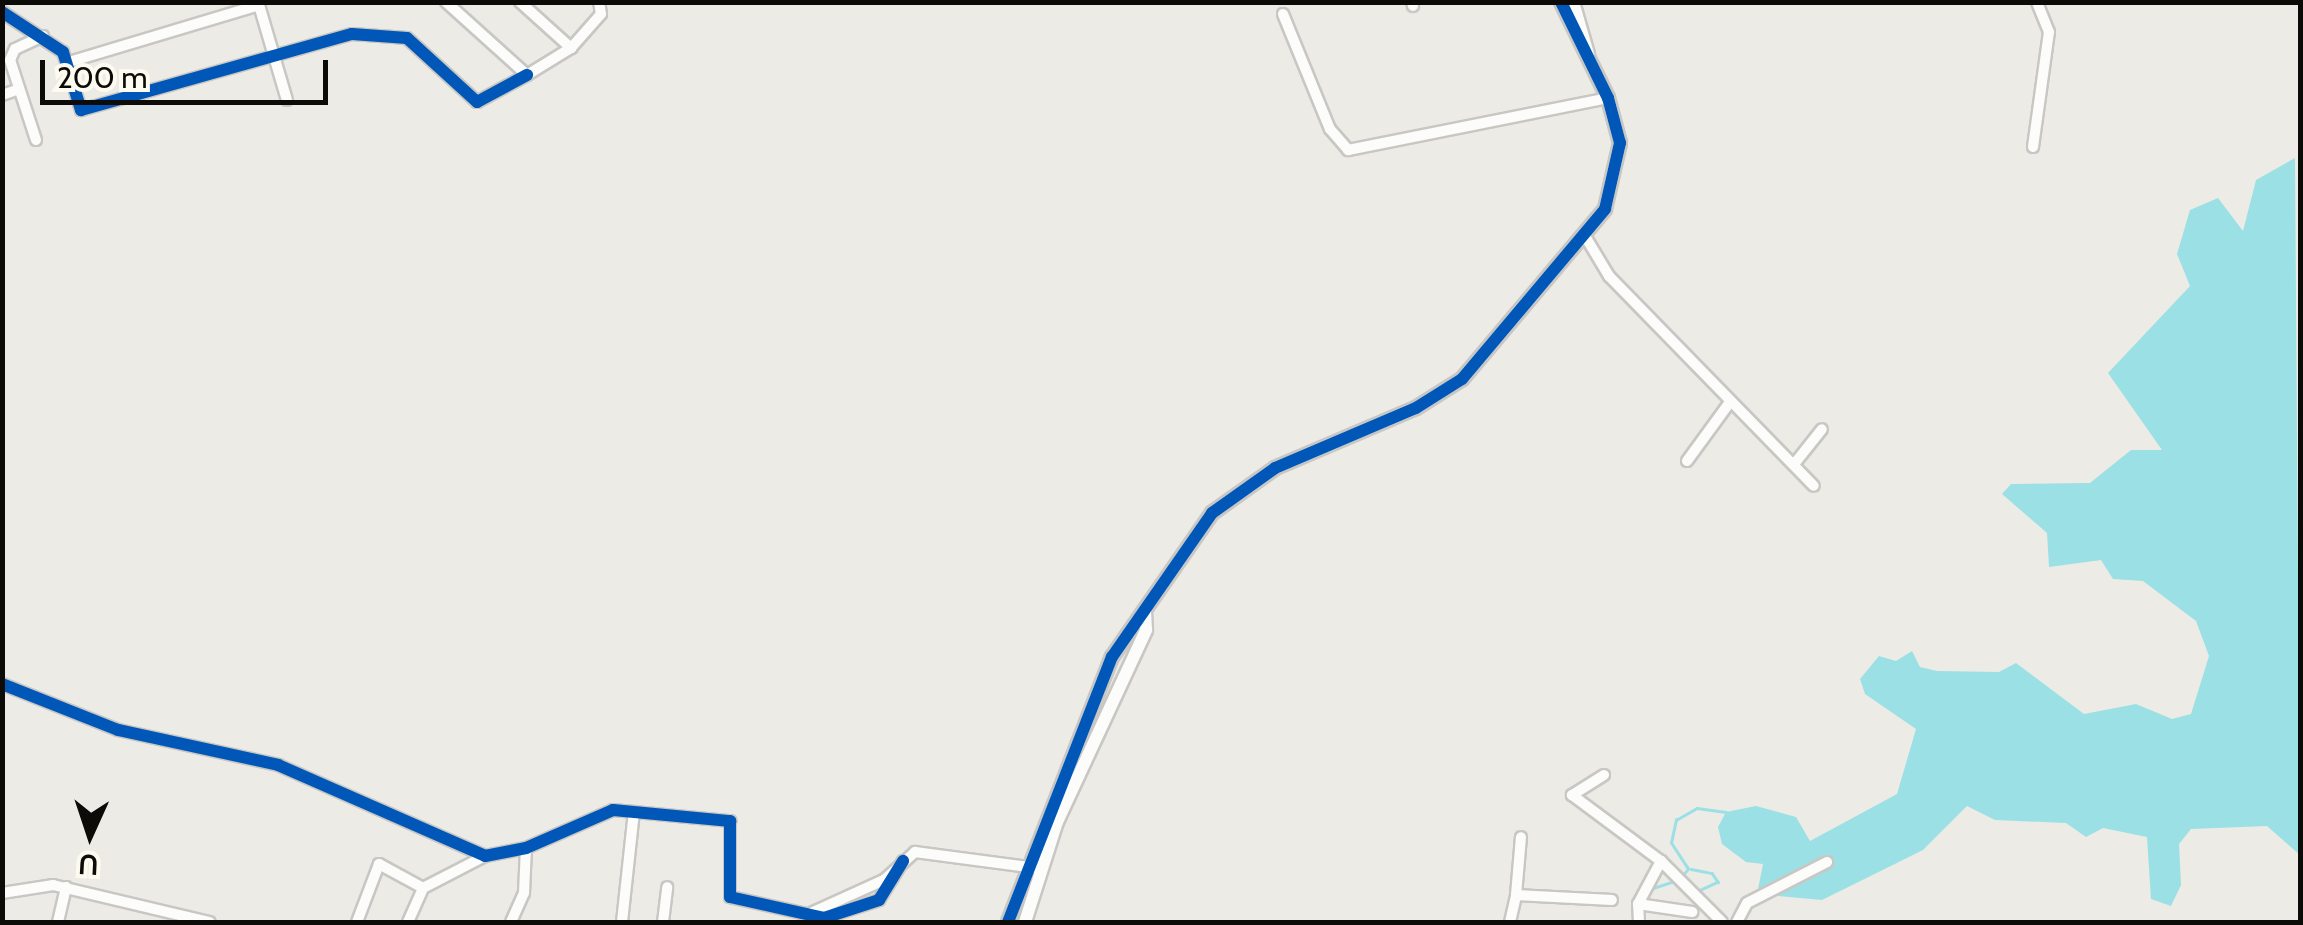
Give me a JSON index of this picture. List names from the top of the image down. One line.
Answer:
{"scale_bar":"200 m","north":"bottom"}
